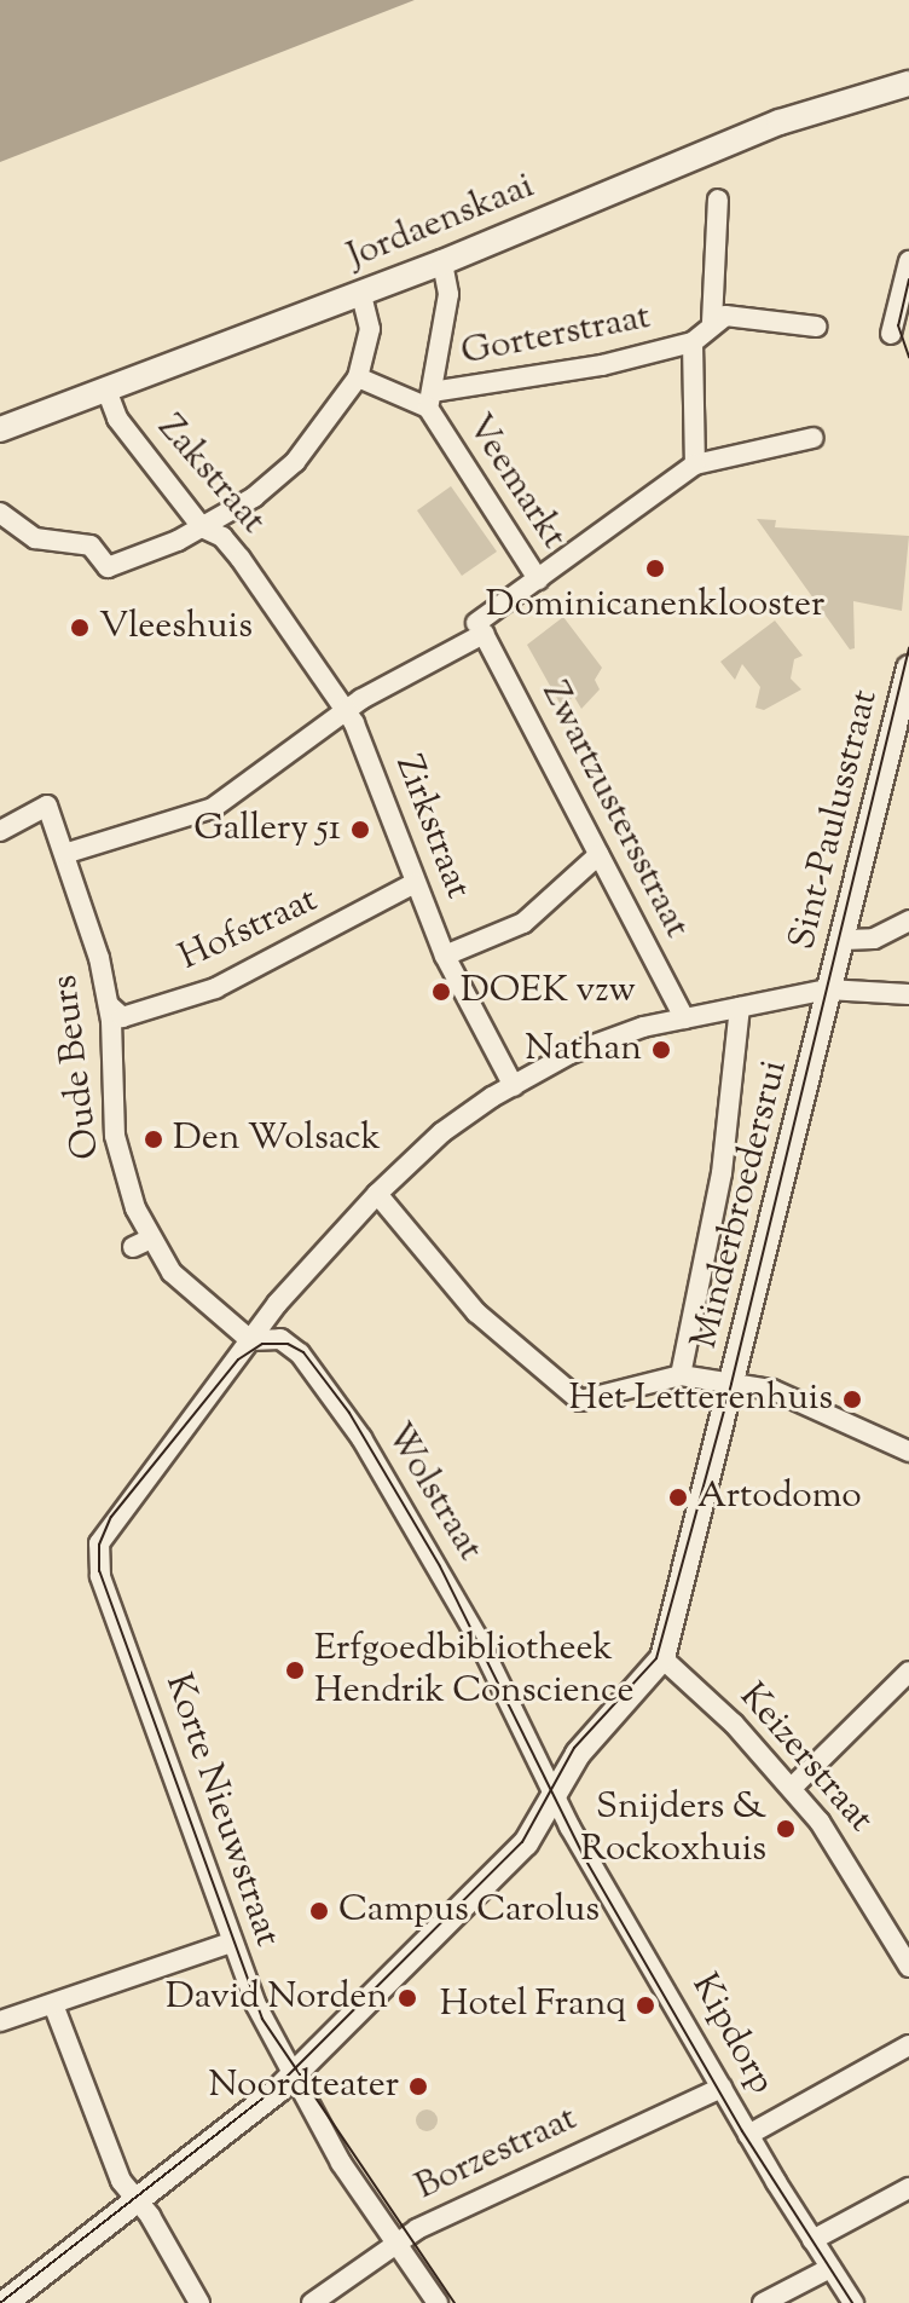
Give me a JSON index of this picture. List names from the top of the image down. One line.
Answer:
{"streets":{"street":["Jordaenskaai","Gorterstraat","Zakstraat","Veemarkt","Zwartzustersstraat","Sint-Paulusstraat","Zirkstraat","Hofstraat","Oude Beurs","Minderbroedersrui","Wolstraat","Keizerstraat","Korte Nieuwstraat","Kipdorp","Borzestraat"]},"crossings":[["Jordaenskaai","Zakstraat"],["Gorterstraat","Veemarkt"],["Zakstraat","Zirkstraat"],["Veemarkt","Zwartzustersstraat"],["Veemarkt","Zirkstraat"],["Veemarkt","Oude Beurs"],["Sint-Paulusstraat","Minderbroedersrui"],["Zirkstraat","Hofstraat"],["Hofstraat","Oude Beurs"],["Oude Beurs","Wolstraat"],["Oude Beurs","Korte Nieuwstraat"],["Minderbroedersrui","Wolstraat"],["Minderbroedersrui","Keizerstraat"],["Minderbroedersrui","Korte Nieuwstraat"],["Minderbroedersrui","Kipdorp"],["Wolstraat","Korte Nieuwstraat"],["Wolstraat","Kipdorp"],["Korte Nieuwstraat","Borzestraat"],["Kipdorp","Borzestraat"]],"places":["Dominicanenklooster","Vleeshuis","Gallery 51","DOEK vzw","Nathan","Den Wolsack","Het Letterenhuis","Artodomo","Erfgoedbibliotheek Hendrik Conscience","Snijders & Rockoxhuis","Campus Carolus","David Norden","Hotel Franq","Noordteater"]}
